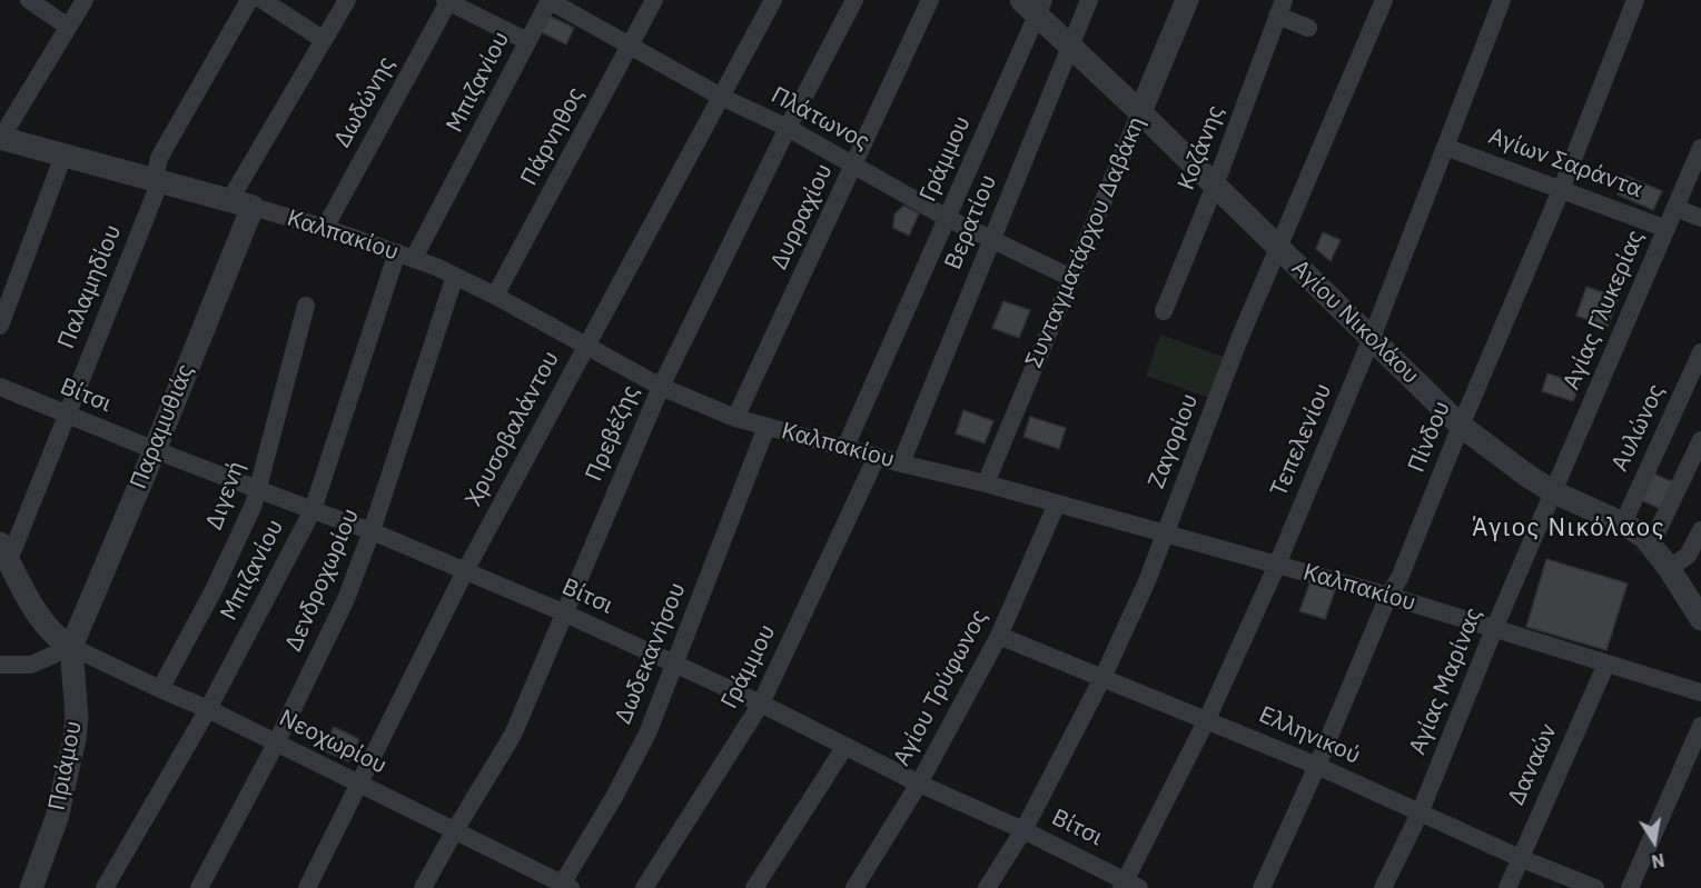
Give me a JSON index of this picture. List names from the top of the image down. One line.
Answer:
{"streets":{"street":["Μπιζανίου","Δωδώνης","Πλάτωνος","Πάρνηθος","Κοζάνης","Γράμμου","Αγίων Σαράντα","Δυρραχίου","Βερατίου","Καλπακίου","Συνταγματάρχου Δαβάκη","Παλαμηδίου","Αγίας Γλυκερίας","Αγίου Νικολάου","Βίτσι","Παραμυθιάς","Αυλώνος","Χρυσοβαλάντου","Πρεβέζης","Πίνδου","Τεπελενίου","Ζαγορίου","Διγενή","Δενδροχωρίου","Δωδεκανήσου","Αγίας Μαρίνας","Αγίου Τρύφωνος","Ελληνικού","Νεοχωρίου","Δαναών","Πριάμου"]},"crossings":[["Μπιζανίου","Πλάτωνος"],["Μπιζανίου","Καλπακίου"],["Μπιζανίου","Βίτσι"],["Μπιζανίου","Νεοχωρίου"],["Δωδώνης","Καλπακίου"],["Πλάτωνος","Πάρνηθος"],["Πλάτωνος","Γράμμου"],["Πλάτωνος","Δυρραχίου"],["Πλάτωνος","Βερατίου"],["Πλάτωνος","Συνταγματάρχου Δαβάκη"],["Πλάτωνος","Χρυσοβαλάντου"],["Πλάτωνος","Πρεβέζης"],["Πάρνηθος","Καλπακίου"],["Κοζάνης","Αγίου Νικολάου"],["Γράμμου","Καλπακίου"],["Γράμμου","Αγίου Νικολάου"],["Γράμμου","Βίτσι"],["Αγίων Σαράντα","Αγίας Γλυκερίας"],["Αγίων Σαράντα","Πίνδου"],["Αγίων Σαράντα","Τεπελενίου"],["Δυρραχίου","Καλπακίου"],["Βερατίου","Καλπακίου"],["Βερατίου","Αγίου Νικολάου"],["Καλπακίου","Συνταγματάρχου Δαβάκη"],["Καλπακίου","Παλαμηδίου"],["Καλπακίου","Παραμυθιάς"],["Καλπακίου","Χρυσοβαλάντου"],["Καλπακίου","Πρεβέζης"],["Καλπακίου","Πίνδου"],["Καλπακίου","Τεπελενίου"],["Καλπακίου","Ζαγορίου"],["Καλπακίου","Δενδροχωρίου"],["Καλπακίου","Δωδεκανήσου"],["Καλπακίου","Αγίας Μαρίνας"],["Καλπακίου","Αγίου Τρύφωνος"],["Καλπακίου","Δαναών"],["Συνταγματάρχου Δαβάκη","Αγίου Νικολάου"],["Παλαμηδίου","Βίτσι"],["Αγίας Γλυκερίας","Αγίου Νικολάου"],["Αγίας Γλυκερίας","Αγίας Μαρίνας"],["Αγίου Νικολάου","Αυλώνος"],["Αγίου Νικολάου","Πίνδου"],["Αγίου Νικολάου","Τεπελενίου"],["Αγίου Νικολάου","Ζαγορίου"],["Αγίου Νικολάου","Αγίας Μαρίνας"],["Βίτσι","Παραμυθιάς"],["Βίτσι","Χρυσοβαλάντου"],["Βίτσι","Πρεβέζης"],["Βίτσι","Τεπελενίου"],["Βίτσι","Ζαγορίου"],["Βίτσι","Διγενή"],["Βίτσι","Δενδροχωρίου"],["Βίτσι","Δωδεκανήσου"],["Βίτσι","Αγίου Τρύφωνος"],["Παραμυθιάς","Νεοχωρίου"],["Παραμυθιάς","Πριάμου"],["Χρυσοβαλάντου","Νεοχωρίου"],["Πρεβέζης","Νεοχωρίου"],["Πίνδου","Ελληνικού"],["Τεπελενίου","Ελληνικού"],["Ζαγορίου","Ελληνικού"],["Διγενή","Νεοχωρίου"],["Δενδροχωρίου","Νεοχωρίου"],["Δωδεκανήσου","Νεοχωρίου"],["Αγίας Μαρίνας","Ελληνικού"],["Αγίου Τρύφωνος","Ελληνικού"],["Ελληνικού","Δαναών"],["Νεοχωρίου","Πριάμου"]],"districts":["Άγιος Νικόλαος"],"north":"bottom"}
